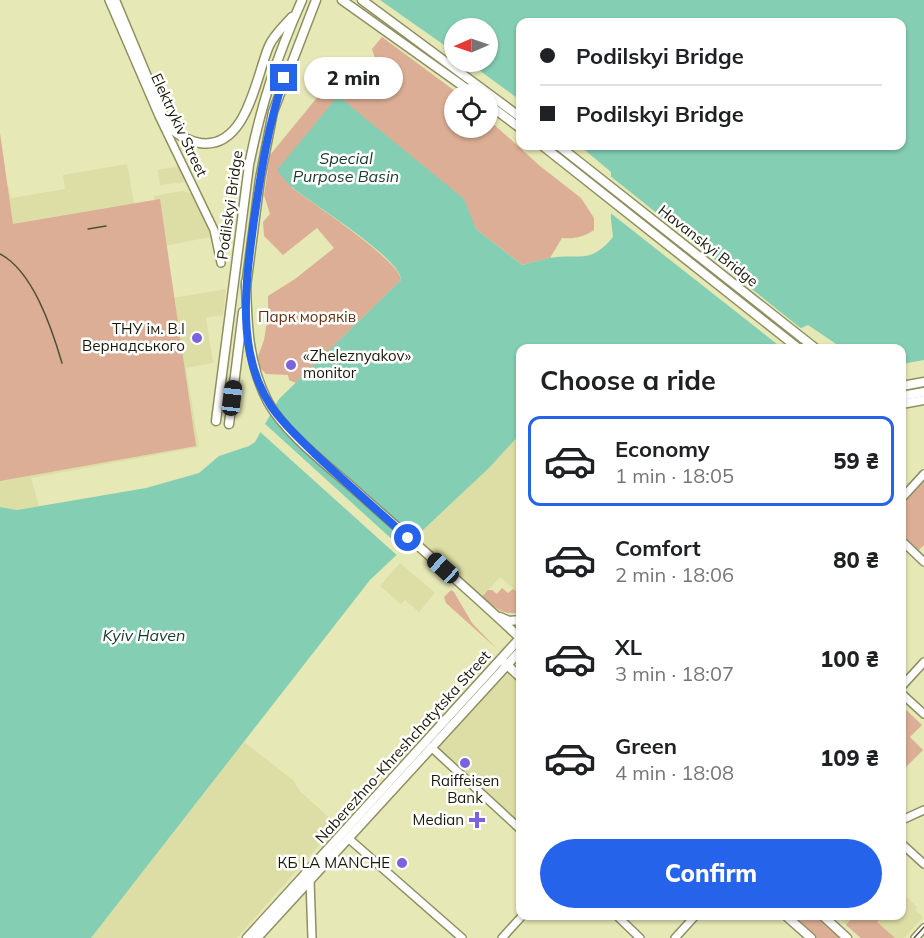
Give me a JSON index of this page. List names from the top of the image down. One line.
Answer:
{"streets":{"main road":["Podilskyi Bridge","Havanskyi Bridge","Naberezhno-Khreshchatytska Street"],"street":["Elektrykiv Street"]},"water":["Special Purpose Basin","Kyiv Haven"],"parks":["Парк моряків"],"places":{"other":["ТНУ ім. В.І Вернадського","«Zheleznyakov» monitor","Raiffeisen Bank","КБ LA MANCHE"],"health":["Median"]},"north":"left","page":{"banner":["Podilskyi Bridge","Podilskyi Bridge"],"bubble":"2 min","heading":"Choose a ride","list":[{"name":"Economy","note":"1 min · 18:05","value":"59 ₴"},{"name":"Comfort","note":"2 min · 18:06","value":"80 ₴"},{"name":"XL","note":"3 min · 18:07","value":"100 ₴"},{"name":"Green","note":"4 min · 18:08","value":"109 ₴"}],"buttons":"Confirm"}}
